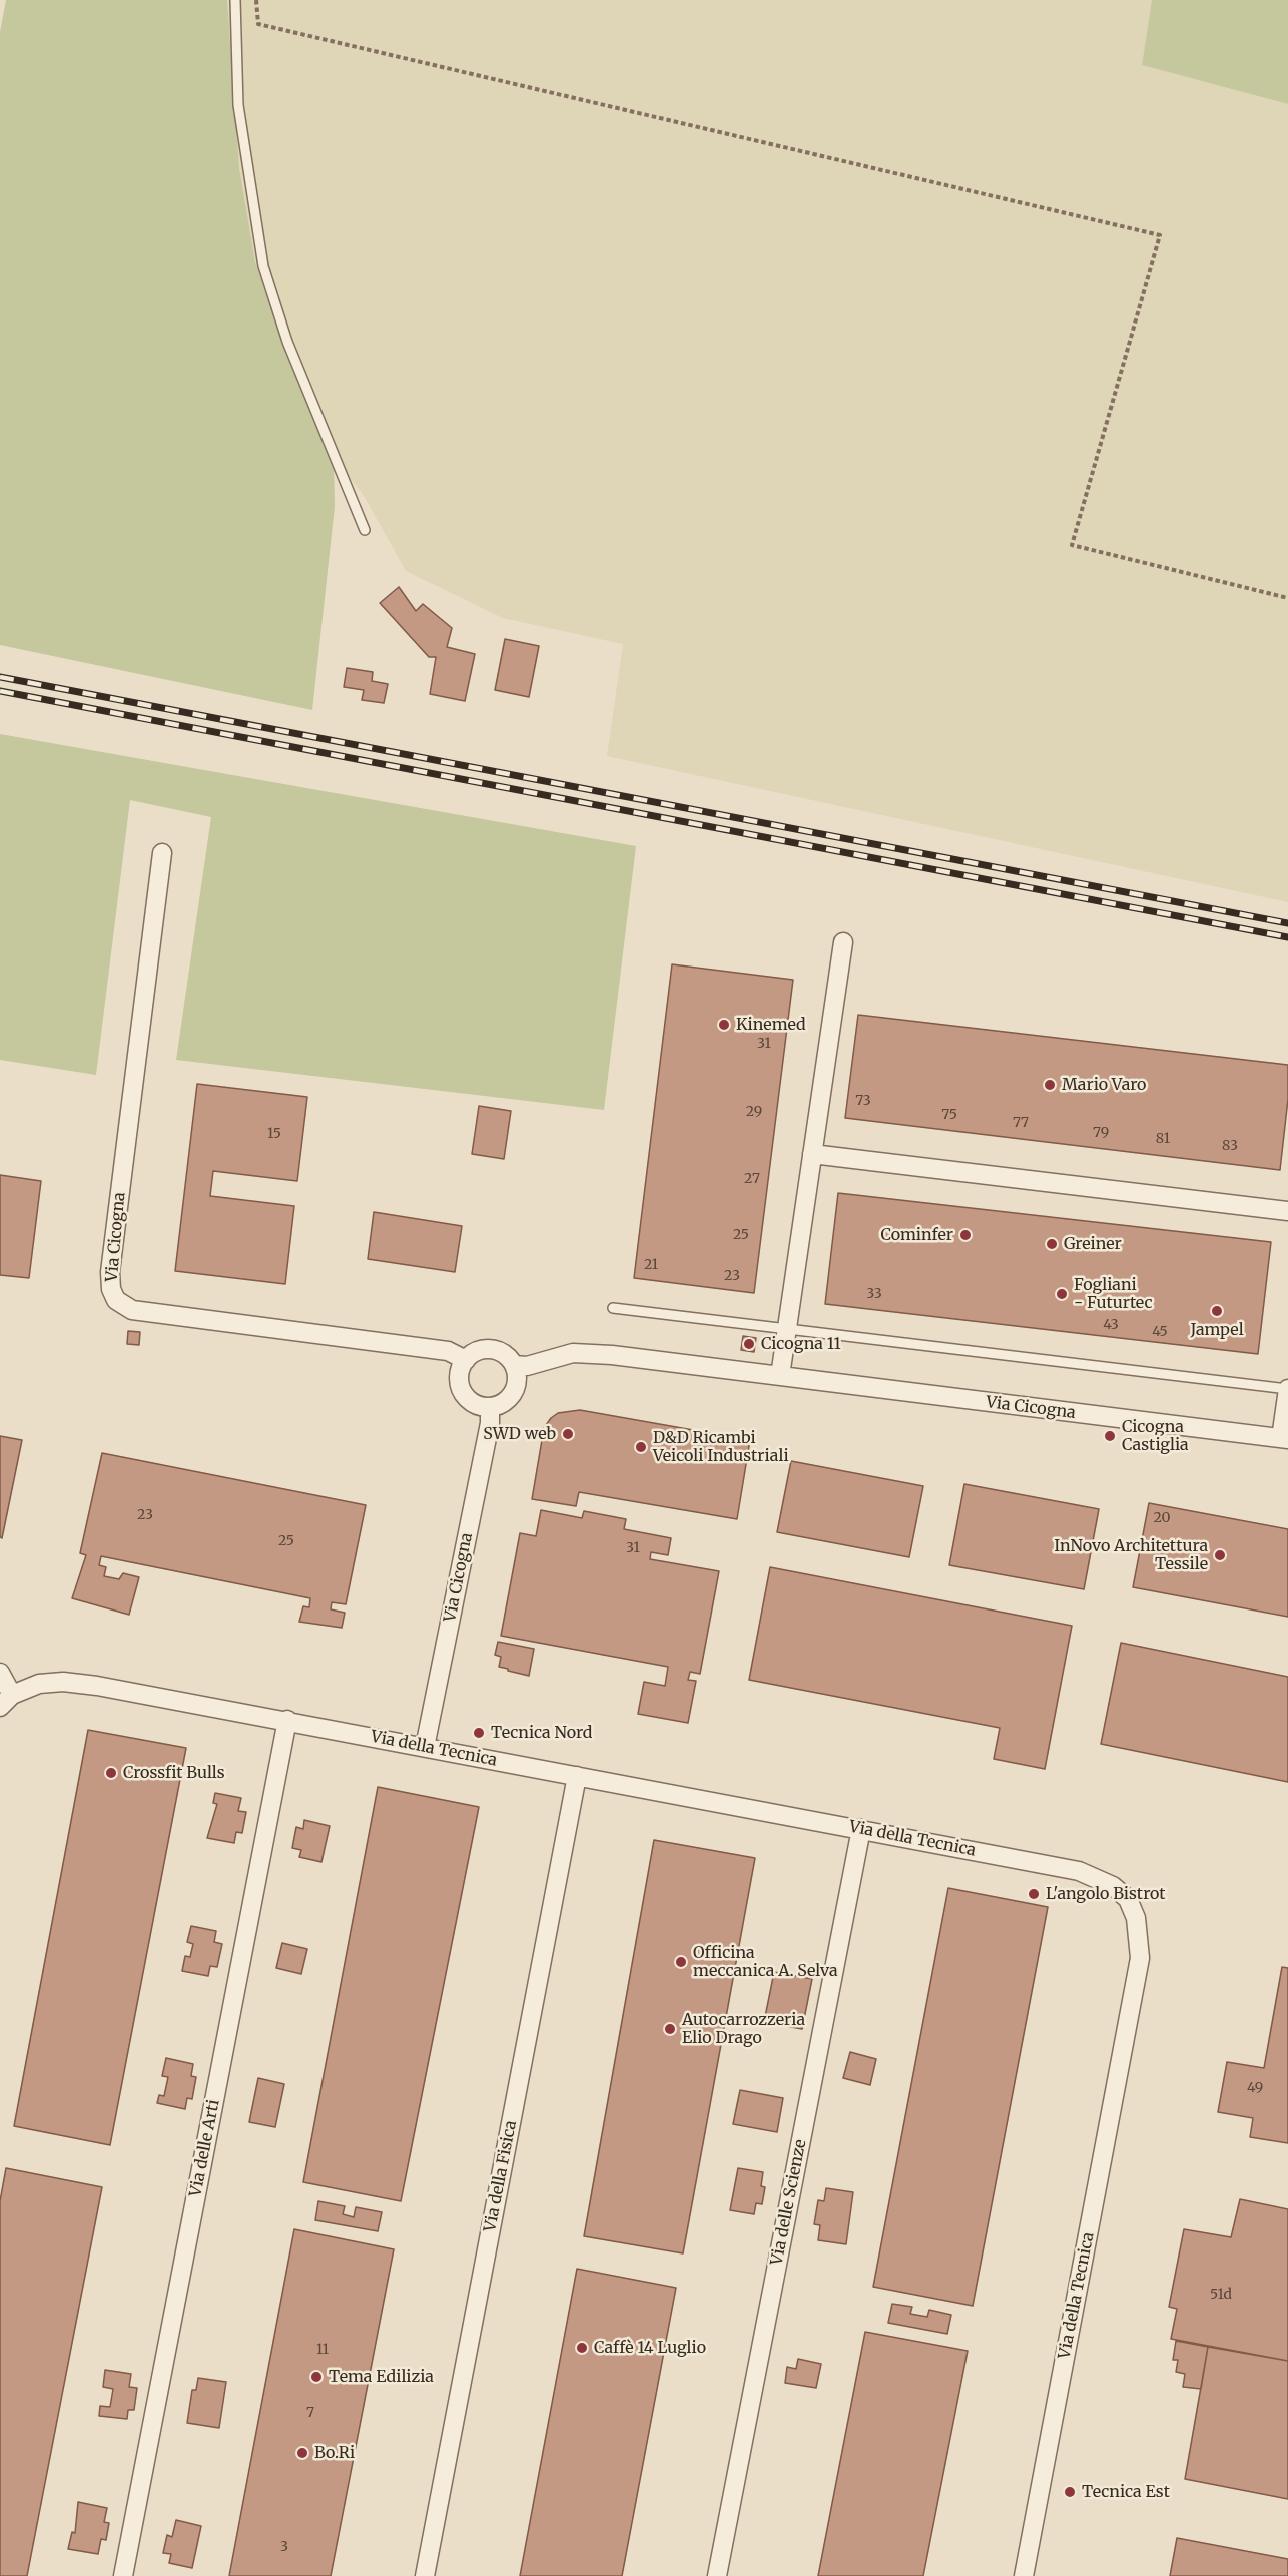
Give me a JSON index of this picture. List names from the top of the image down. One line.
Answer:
{"streets":{"street":["Via Cicogna","Via della Tecnica","Via delle Arti","Via della Fisica","Via delle Scienze"]},"crossings":[["Via Cicogna","Via della Tecnica"],["Via della Tecnica","Via delle Arti"],["Via della Tecnica","Via della Fisica"],["Via della Tecnica","Via delle Scienze"]],"places":["Kinemed","Mario Varo","Cominfer","Greiner","Fogliani - Futurtec","Jampel","Cicogna 11","SWD web","Cicogna Castiglia","D&D Ricambi Veicoli Industriali","InNovo Architettura Tessile","Tecnica Nord","Crossfit Bulls","L'angolo Bistrot","Officina meccanica A. Selva","Autocarrozzeria Elio Drago","Caffè 14 Luglio","Tema Edilizia","Bo.Ri","Tecnica Est"],"house_numbers":["31","73","29","75","77","79","15","81","83","27","25","21","23","33","43","45","23","20","25","31","49","51d","11","7","3"]}
